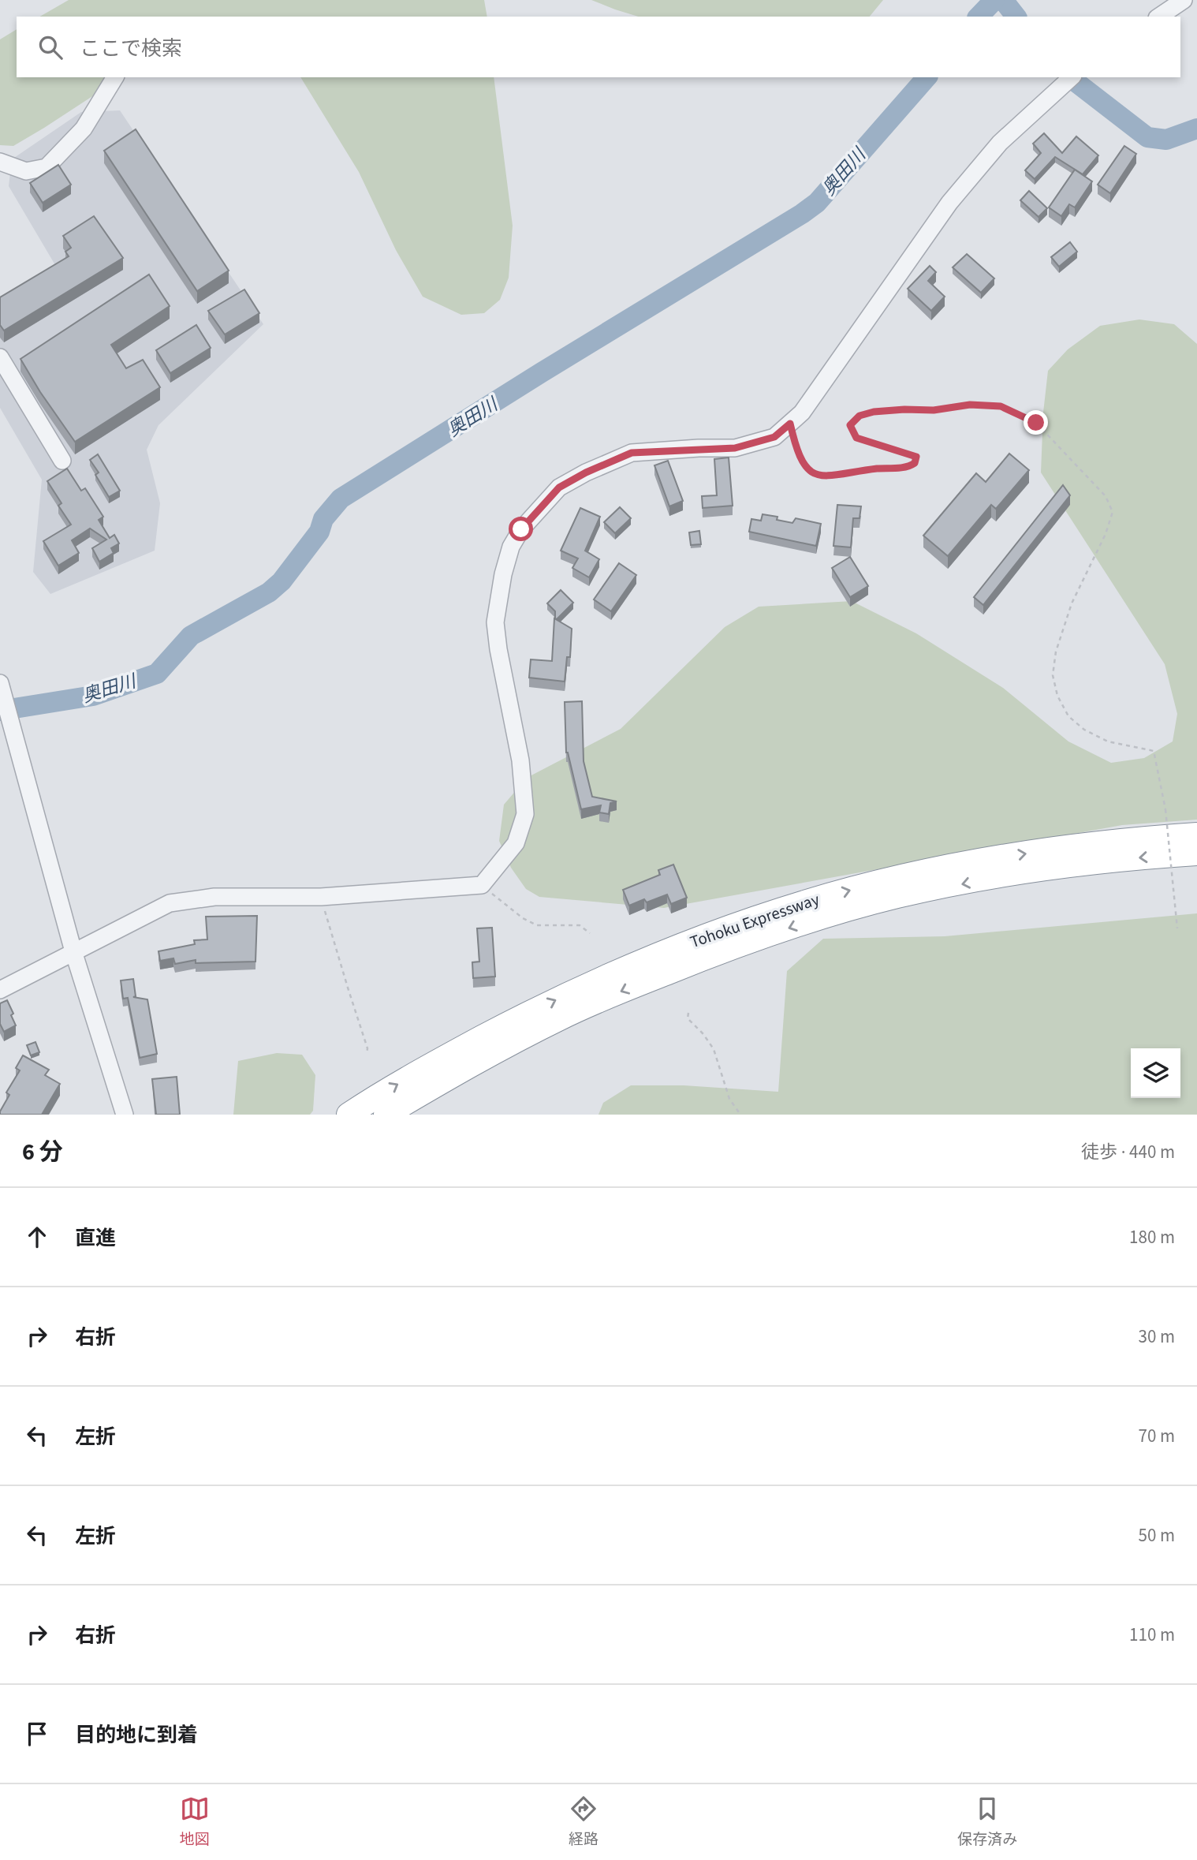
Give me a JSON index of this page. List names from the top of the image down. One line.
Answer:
{"streets":{"highway":["Tohoku Expressway"]},"water":["奥田川"],"page":{"search":"ここで検索","heading":["6 分","徒歩 · 440 m"],"list":[["直進","180 m"],["右折","30 m"],["左折","70 m"],["左折","50 m"],["右折","110 m"],"目的地に到着"],"nav":["地図","経路","保存済み"]}}
